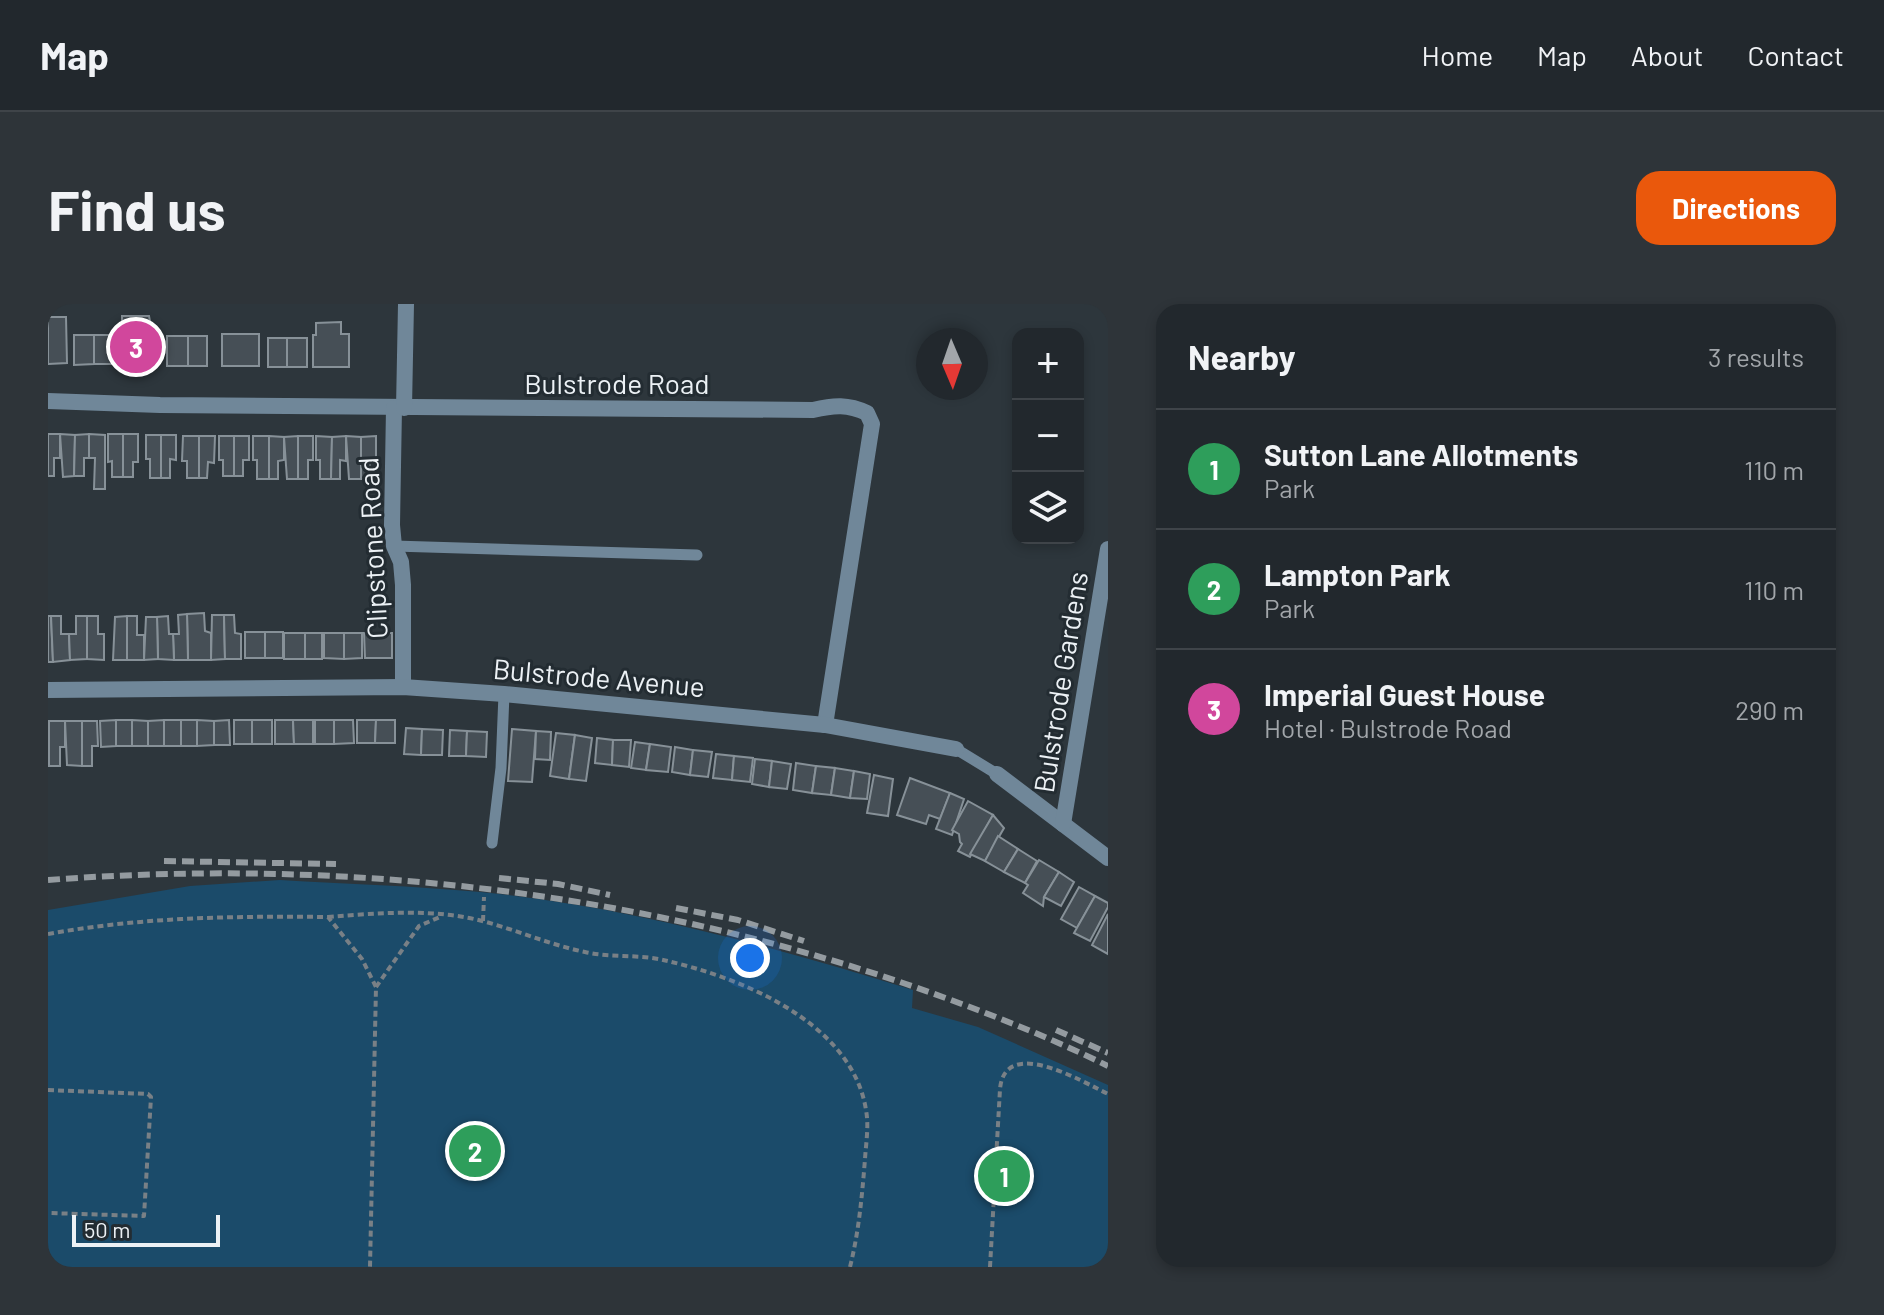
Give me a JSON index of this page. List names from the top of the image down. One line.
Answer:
{"streets":{"street":["Bulstrode Road","Clipstone Road","Bulstrode Avenue","Bulstrode Gardens"]},"crossings":[["Bulstrode Road","Clipstone Road"],["Bulstrode Road","Bulstrode Avenue"],["Clipstone Road","Bulstrode Avenue"],["Bulstrode Avenue","Bulstrode Gardens"]],"scale_bar":"50 m","north":"bottom","page":{"header":"Map","nav":["Home","Map","About","Contact"],"buttons":"Directions","title":"Find us","heading":["Nearby","3 results"],"pins":["3","2","1"],"map_buttons":["+","−"],"list":[{"mark":"1","name":"Sutton Lane Allotments","note":"Park","value":"110 m"},{"mark":"2","name":"Lampton Park","note":"Park","value":"110 m"},{"mark":"3","name":"Imperial Guest House","note":"Hotel · Bulstrode Road","value":"290 m"}],"scale":"50 m"}}
